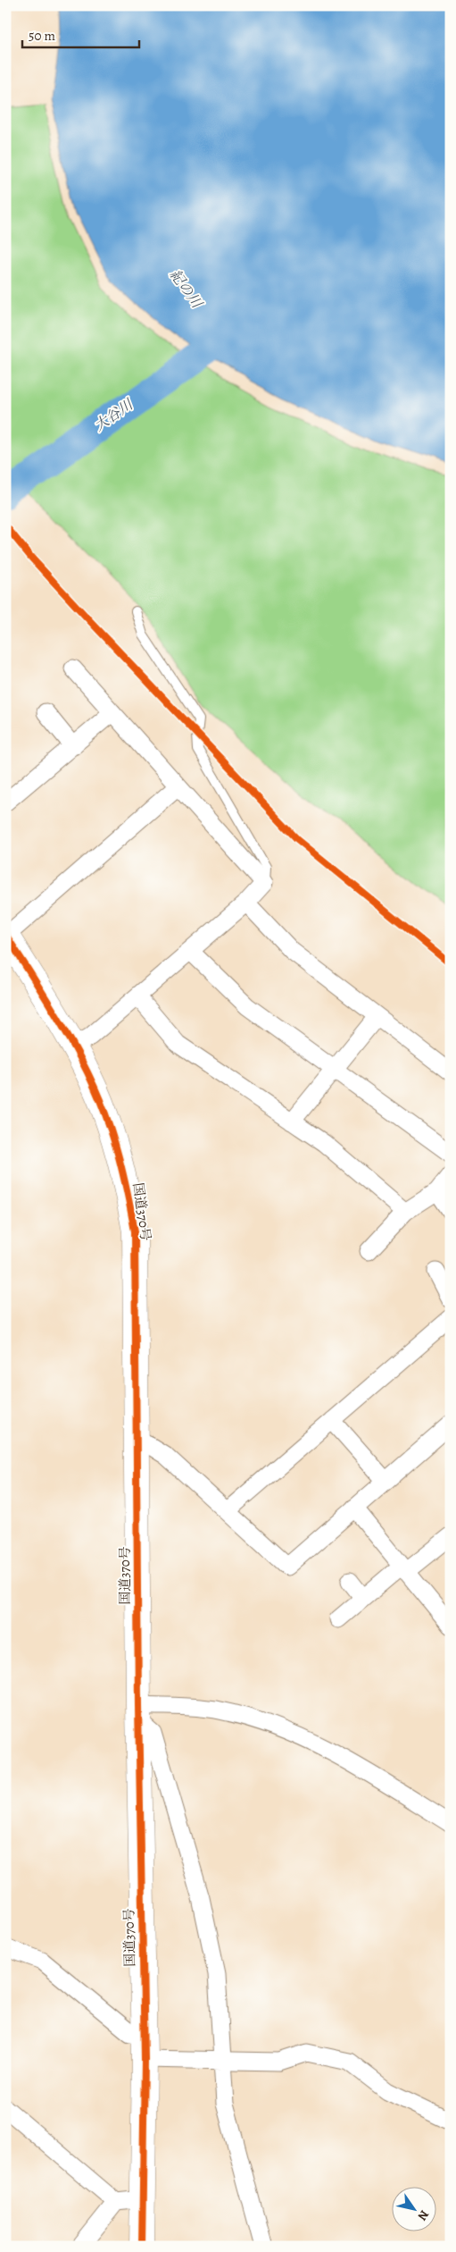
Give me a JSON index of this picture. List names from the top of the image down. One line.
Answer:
{"streets":{"highway":["国道370号"]},"water":["紀の川","大谷川"],"scale_bar":"50 m","north":"bottom right"}
